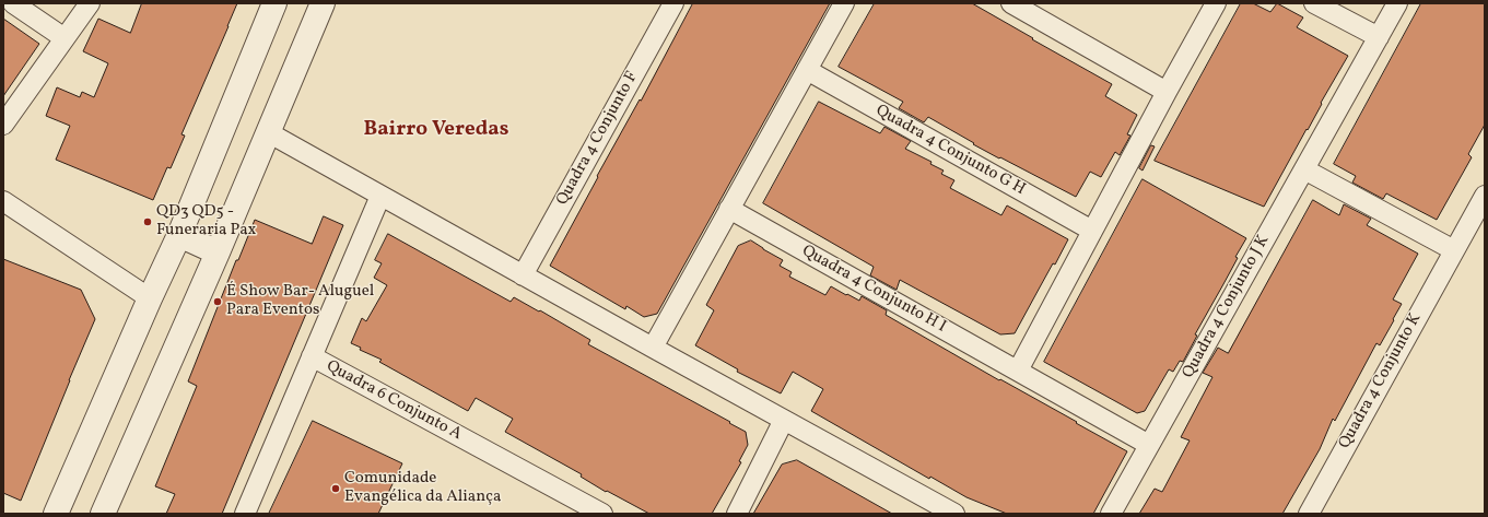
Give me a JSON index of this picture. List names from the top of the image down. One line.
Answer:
{"streets":{"street":["Quadra 4 Conjunto F","Quadra 4 Conjunto G H","Quadra 4 Conjunto H I","Quadra 4 Conjunto J K","Quadra 4 Conjunto K","Quadra 6 Conjunto A"]},"crossings":[["Quadra 4 Conjunto H I","Quadra 4 Conjunto J K"]],"districts":["Bairro Veredas"],"places":["QD3 QD5 - Funeraria Pax","É Show Bar- Aluguel Para Eventos","Comunidade Evangélica da Aliança"]}
